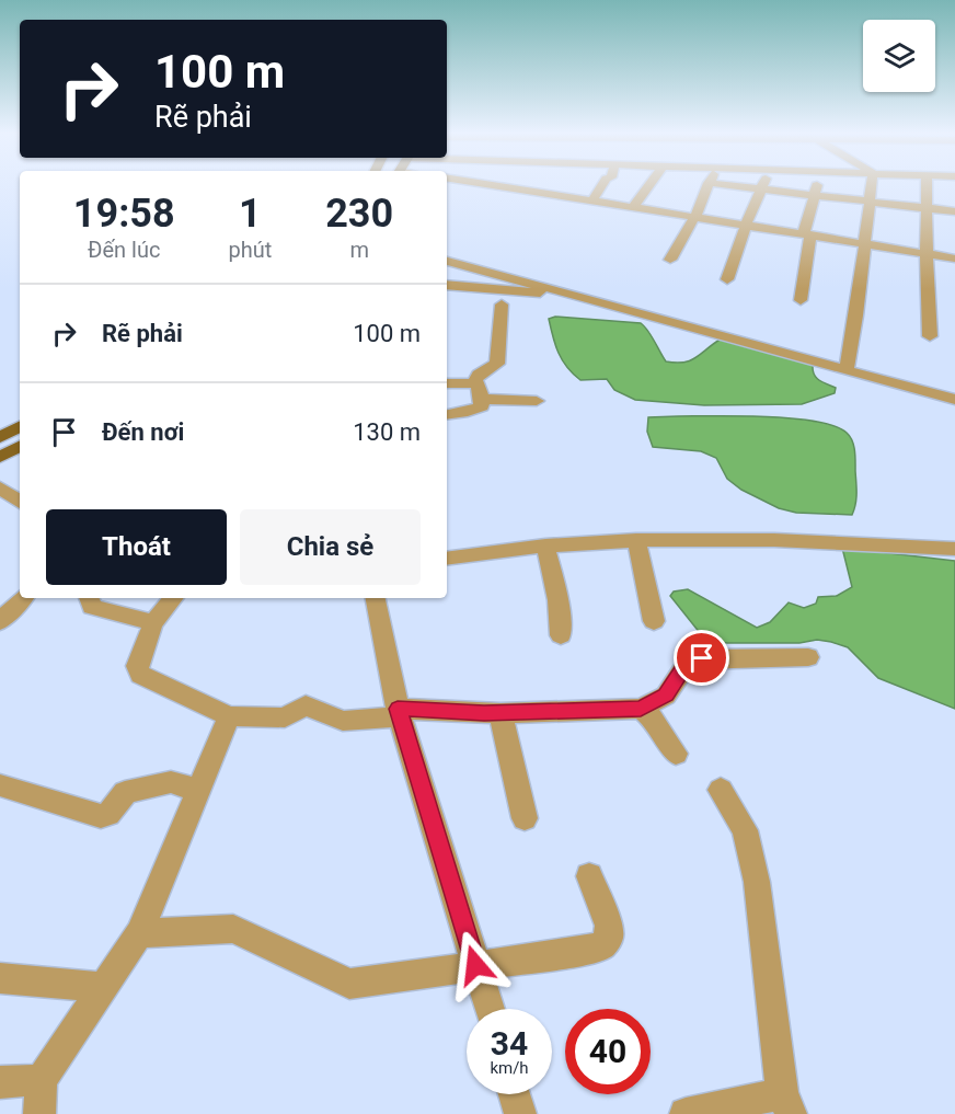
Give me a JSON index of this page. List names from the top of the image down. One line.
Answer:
{"page":{"turn":["100 m","Rẽ phải"],"eta":["19:58","Đến lúc","1","phút","230","m"],"list":[{"name":"Rẽ phải","value":"100 m"},{"name":"Đến nơi","value":"130 m"}],"buttons":["Thoát","Chia sẻ"],"speed":"34 km/h","limit":"40"}}
